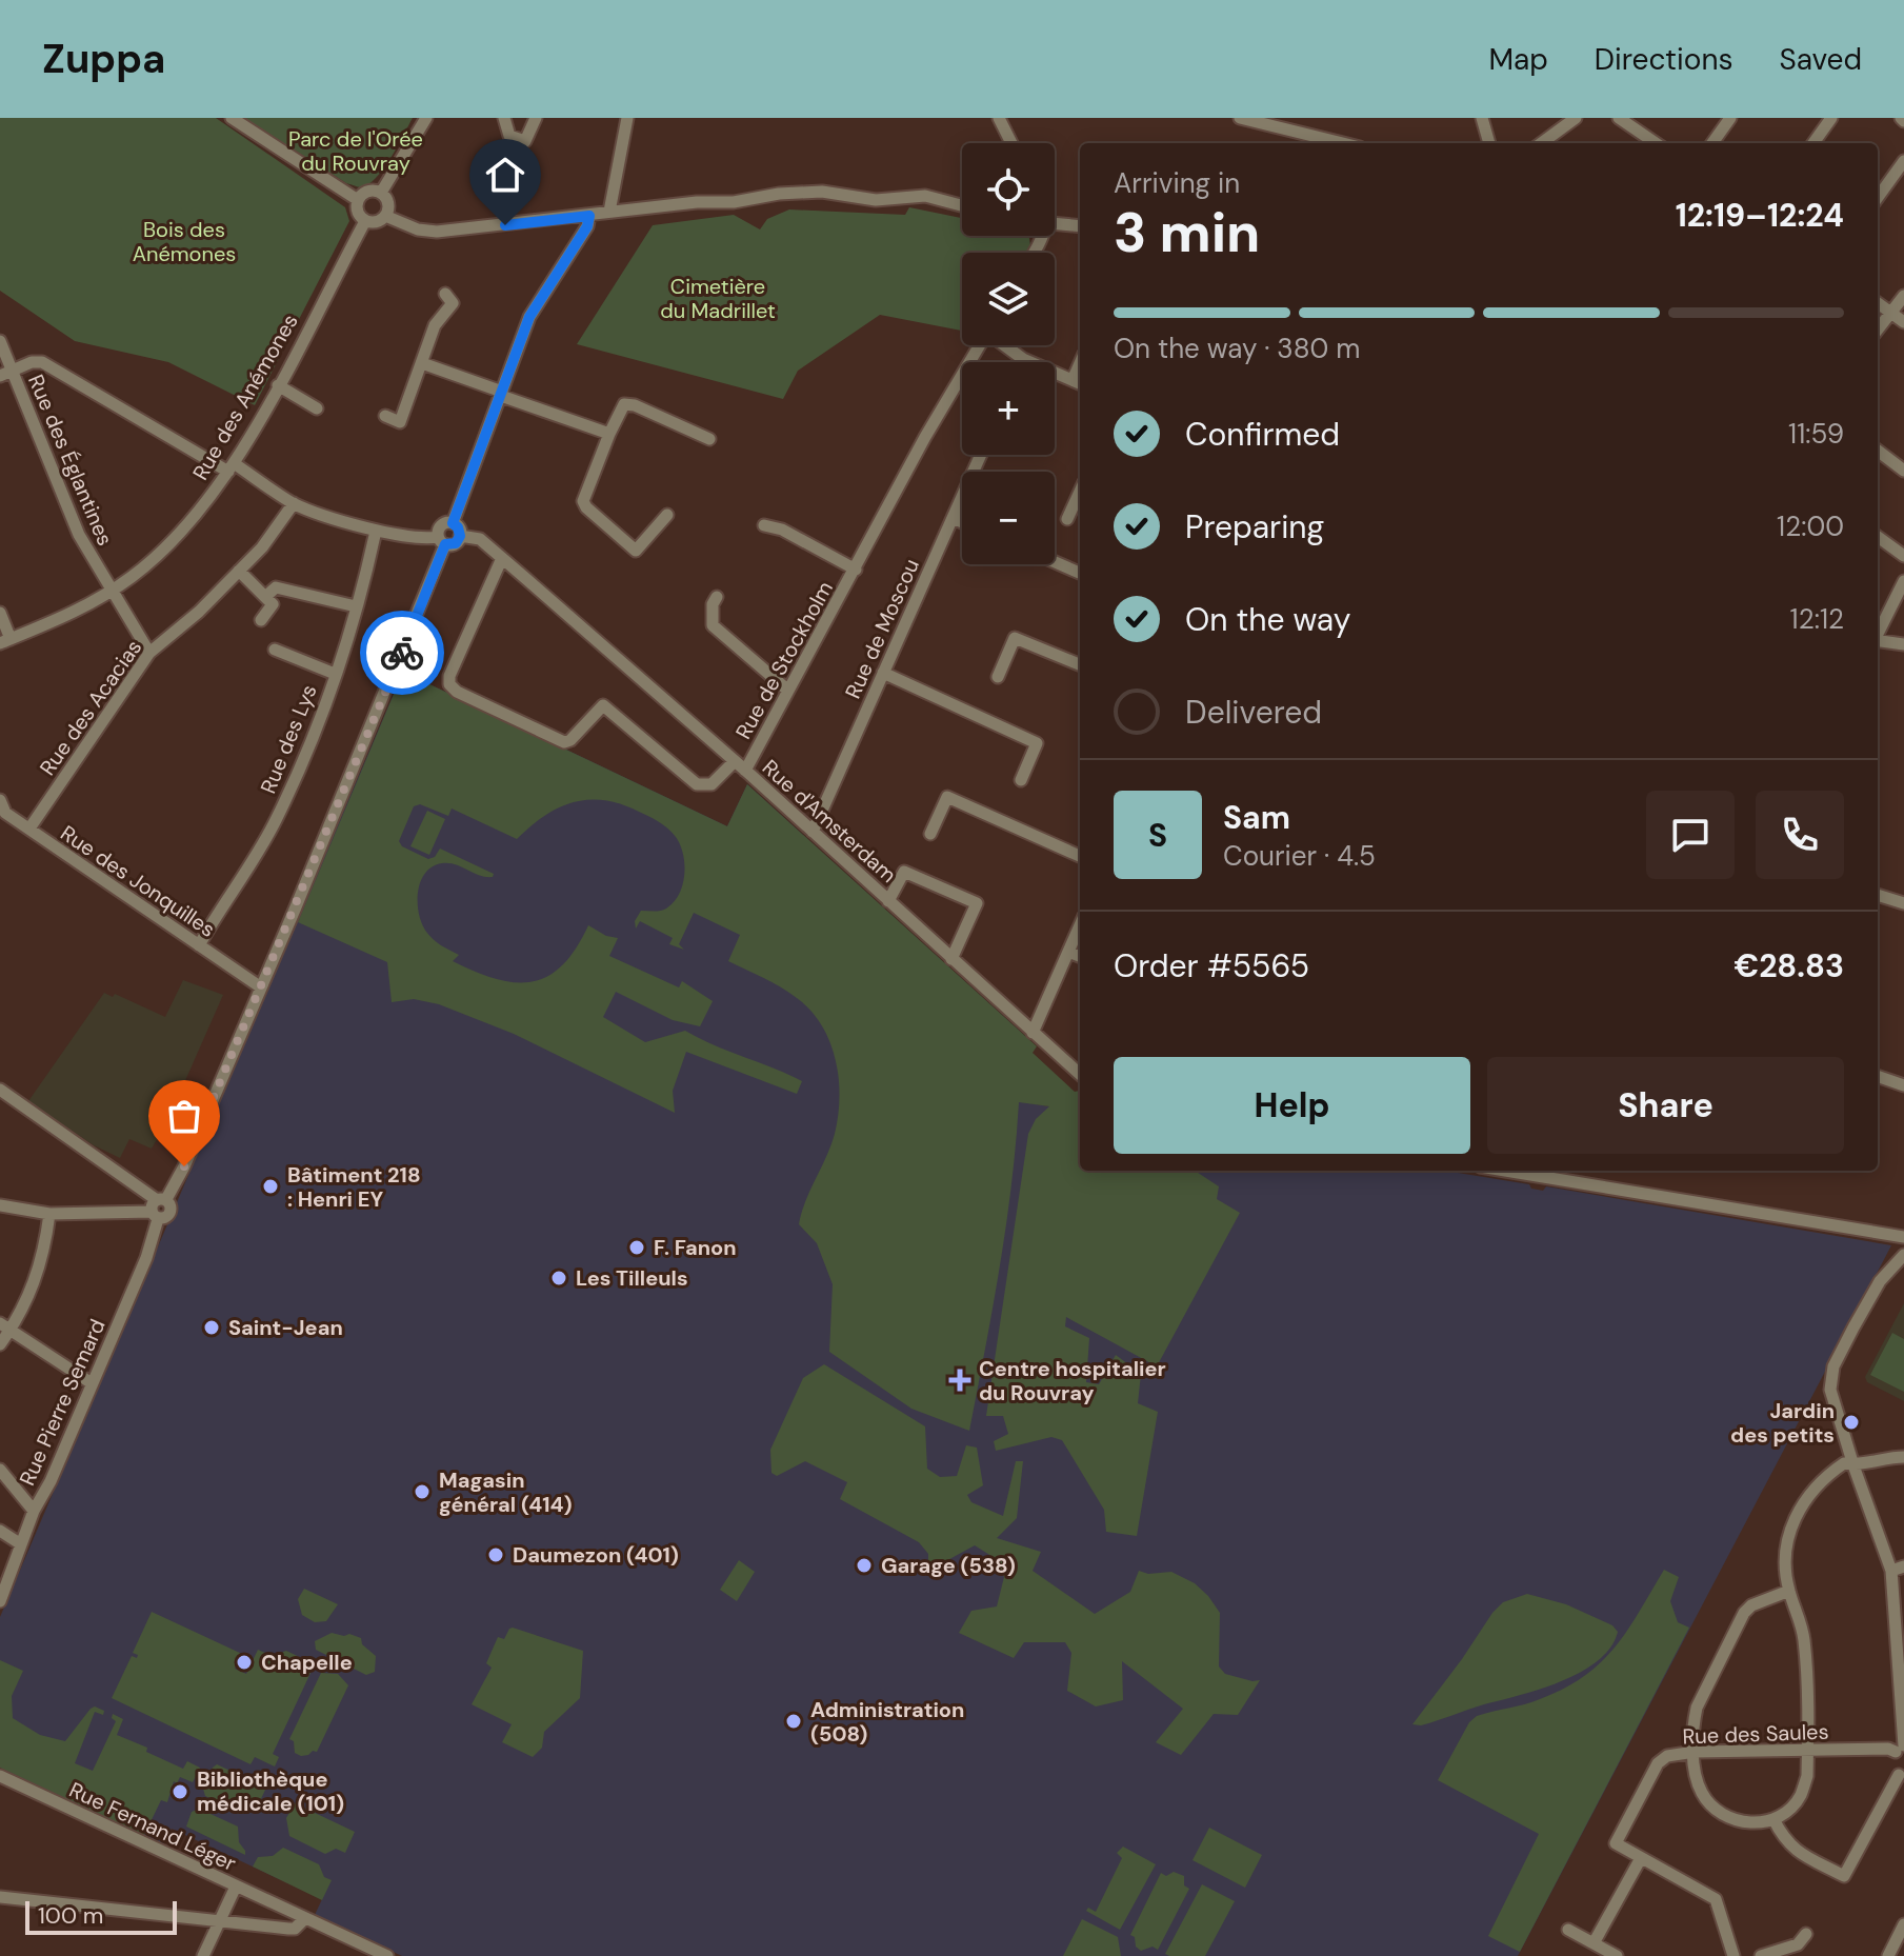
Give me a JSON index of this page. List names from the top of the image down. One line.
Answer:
{"streets":{"street":["Rue des Anémones","Rue des Églantines","Rue de Moscou","Rue de Stockholm","Rue des Acacias","Rue des Lys","Rue d'Amsterdam","Rue des Jonquilles","Rue Pierre Semard","Rue des Saules","Rue Fernand Léger"]},"crossings":[["Rue des Anémones","Rue des Églantines"],["Rue des Églantines","Rue des Acacias"],["Rue de Moscou","Rue d'Amsterdam"],["Rue de Stockholm","Rue d'Amsterdam"],["Rue de Stockholm","Rue Pierre Semard"],["Rue des Acacias","Rue des Jonquilles"],["Rue des Lys","Rue des Jonquilles"],["Rue des Jonquilles","Rue Pierre Semard"]],"parks":["Parc de l'Orée du Rouvray","Bois des Anémones","Cimetière du Madrillet"],"places":{"other":["Bâtiment 218 : Henri EY","F. Fanon","Les Tilleuls","Saint-Jean","Jardin des petits","Magasin général (414)","Daumezon (401)","Garage (538)","Chapelle","Administration (508)","Bibliothèque médicale (101)"],"health":["Centre hospitalier du Rouvray"]},"scale_bar":"100 m","page":{"header":"Zuppa","nav":["Map","Directions","Saved"],"map_buttons":["+","−"],"heading":["3 min","Arriving in","12:19–12:24"],"panel":["Sam","Courier · 4.5","Order #5565","€28.83"],"bar":"On the way · 380 m","list":[["Confirmed","11:59"],["Preparing","12:00"],["On the way","12:12"],"Delivered"],"round":"S","buttons":["Help","Share"],"scale":"100 m"}}
